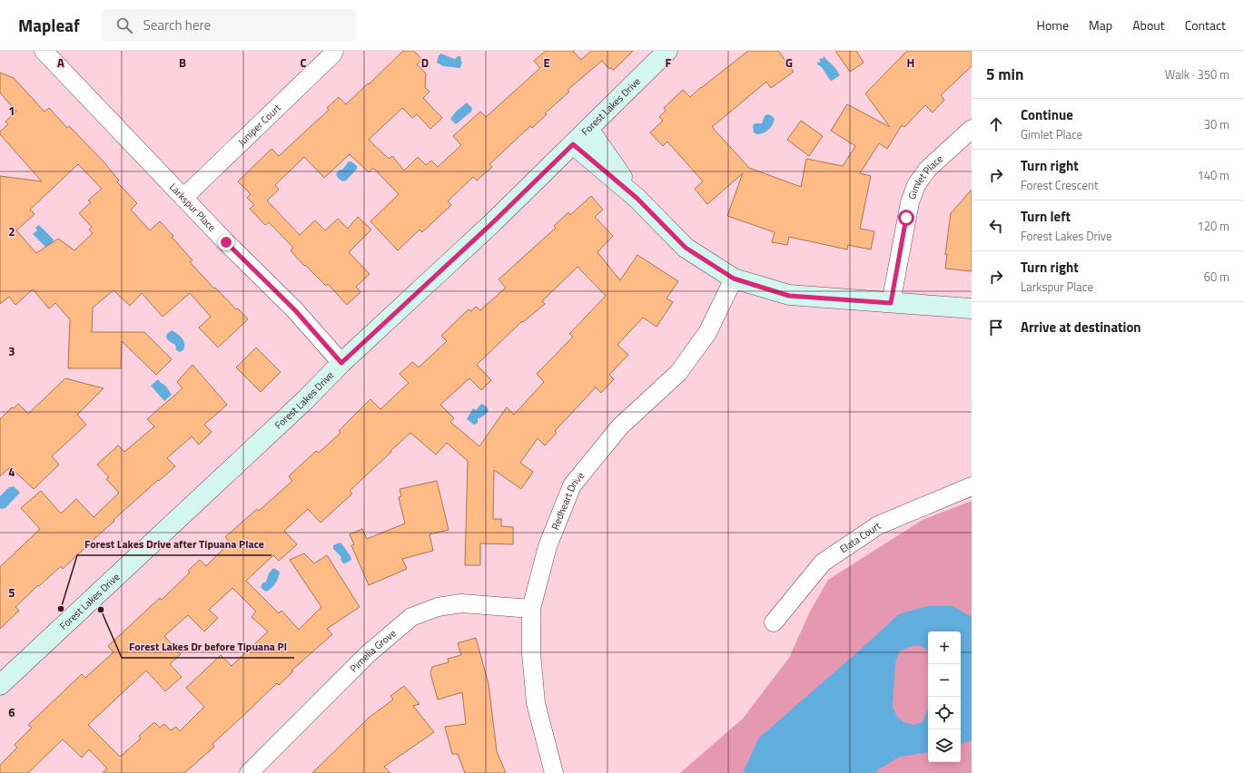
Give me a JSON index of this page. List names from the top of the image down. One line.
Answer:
{"streets":{"main road":["Forest Lakes Drive"],"street":["Juniper Court","Gimlet Place","Larkspur Place","Redheart Drive","Elata Court","Pimelia Grove"]},"crossings":[["Forest Lakes Drive","Larkspur Place"],["Juniper Court","Larkspur Place"],["Redheart Drive","Pimelia Grove"]],"places":["Forest Lakes Drive after Tipuana Place","Forest Lakes Dr before Tipuana Pl"],"page":{"header":"Mapleaf","search":"Search here","nav":["Home","Map","About","Contact"],"heading":["5 min","Walk · 350 m"],"list":[["Continue","Gimlet Place","30 m"],["Turn right","Forest Crescent","140 m"],["Turn left","Forest Lakes Drive","120 m"],["Turn right","Larkspur Place","60 m"],"Arrive at destination"],"map_buttons":["+","−"]},"grid":{"columns":["A","B","C","D","E","F","G","H"],"rows":["1","2","3","4","5","6"]}}
